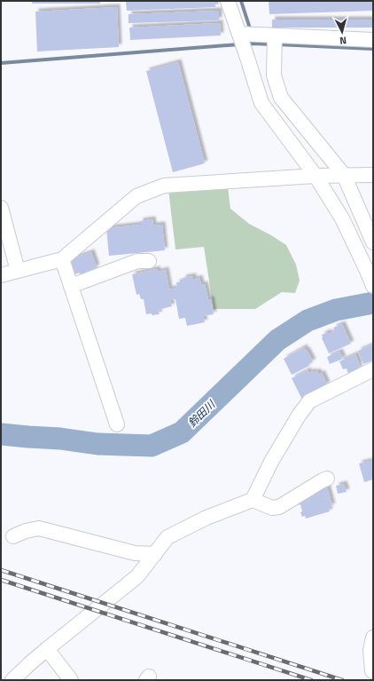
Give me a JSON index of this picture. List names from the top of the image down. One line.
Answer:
{"water":["鈴田川"],"north":"bottom"}
